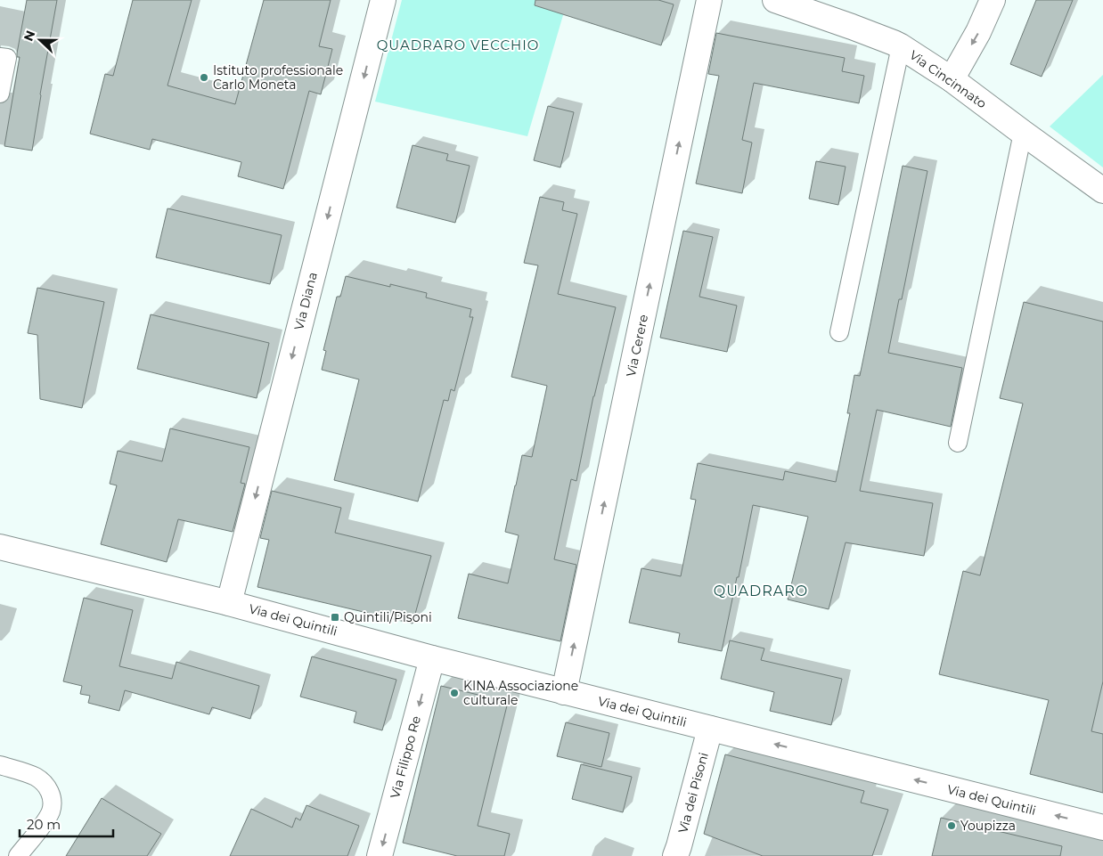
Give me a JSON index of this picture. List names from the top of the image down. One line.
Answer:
{"streets":{"street":["Via Cincinnato","Via Diana","Via Cerere","Via dei Quintili","Via Filippo Re","Via dei Pisoni"]},"crossings":[["Via Diana","Via dei Quintili"],["Via Cerere","Via dei Quintili"],["Via dei Quintili","Via Filippo Re"],["Via dei Quintili","Via dei Pisoni"]],"one_way":["Via Diana","Via Cerere","Via dei Quintili","Via Filippo Re"],"districts":["QUADRARO VECCHIO","QUADRARO"],"places":{"other":["Istituto professionale Carlo Moneta","KINA Associazione culturale","Youpizza"],"transit":["Quintili/Pisoni"]},"scale_bar":"20 m","north":"left"}
